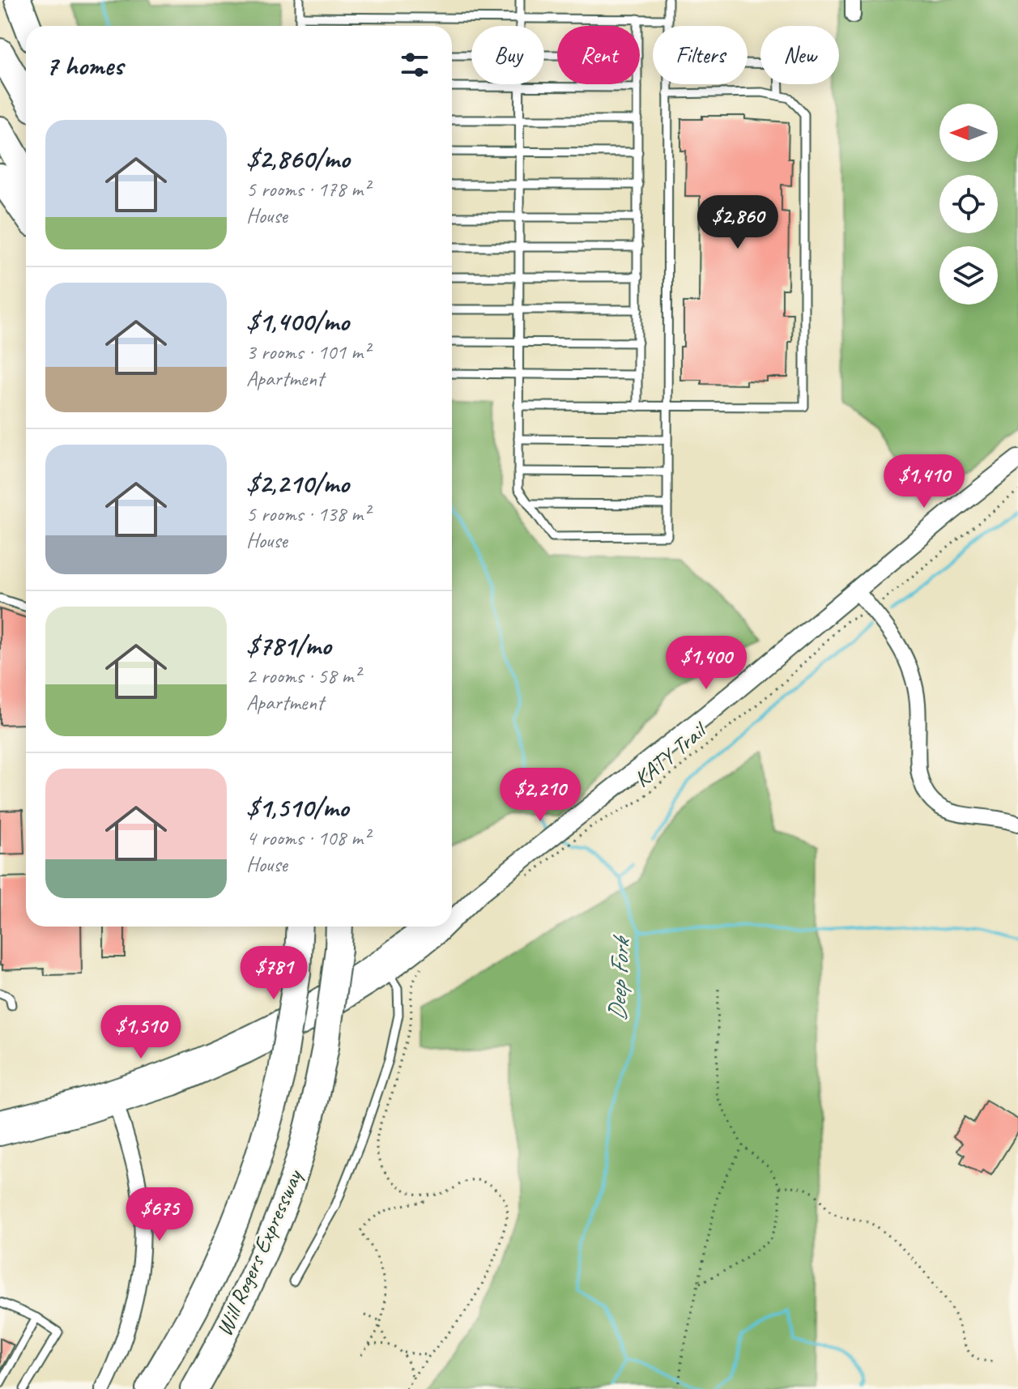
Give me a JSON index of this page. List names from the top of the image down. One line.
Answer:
{"streets":{"highway":["Will Rogers Expressway"],"path":["KATY Trail"]},"water":["Deep Fork"],"north":"left","page":{"chip":["Buy","Rent","Filters","New"],"heading":"7 homes","list":[{"name":"$2,860/mo","note":"5 rooms · 178 m² · House"},{"name":"$1,400/mo","note":"3 rooms · 101 m² · Apartment"},{"name":"$2,210/mo","note":"5 rooms · 138 m² · House"},{"name":"$781/mo","note":"2 rooms · 58 m² · Apartment"},{"name":"$1,510/mo","note":"4 rooms · 108 m² · House"}],"price":["$2,860","$1,410","$1,400","$2,210","$781","$1,510","$675"]}}
